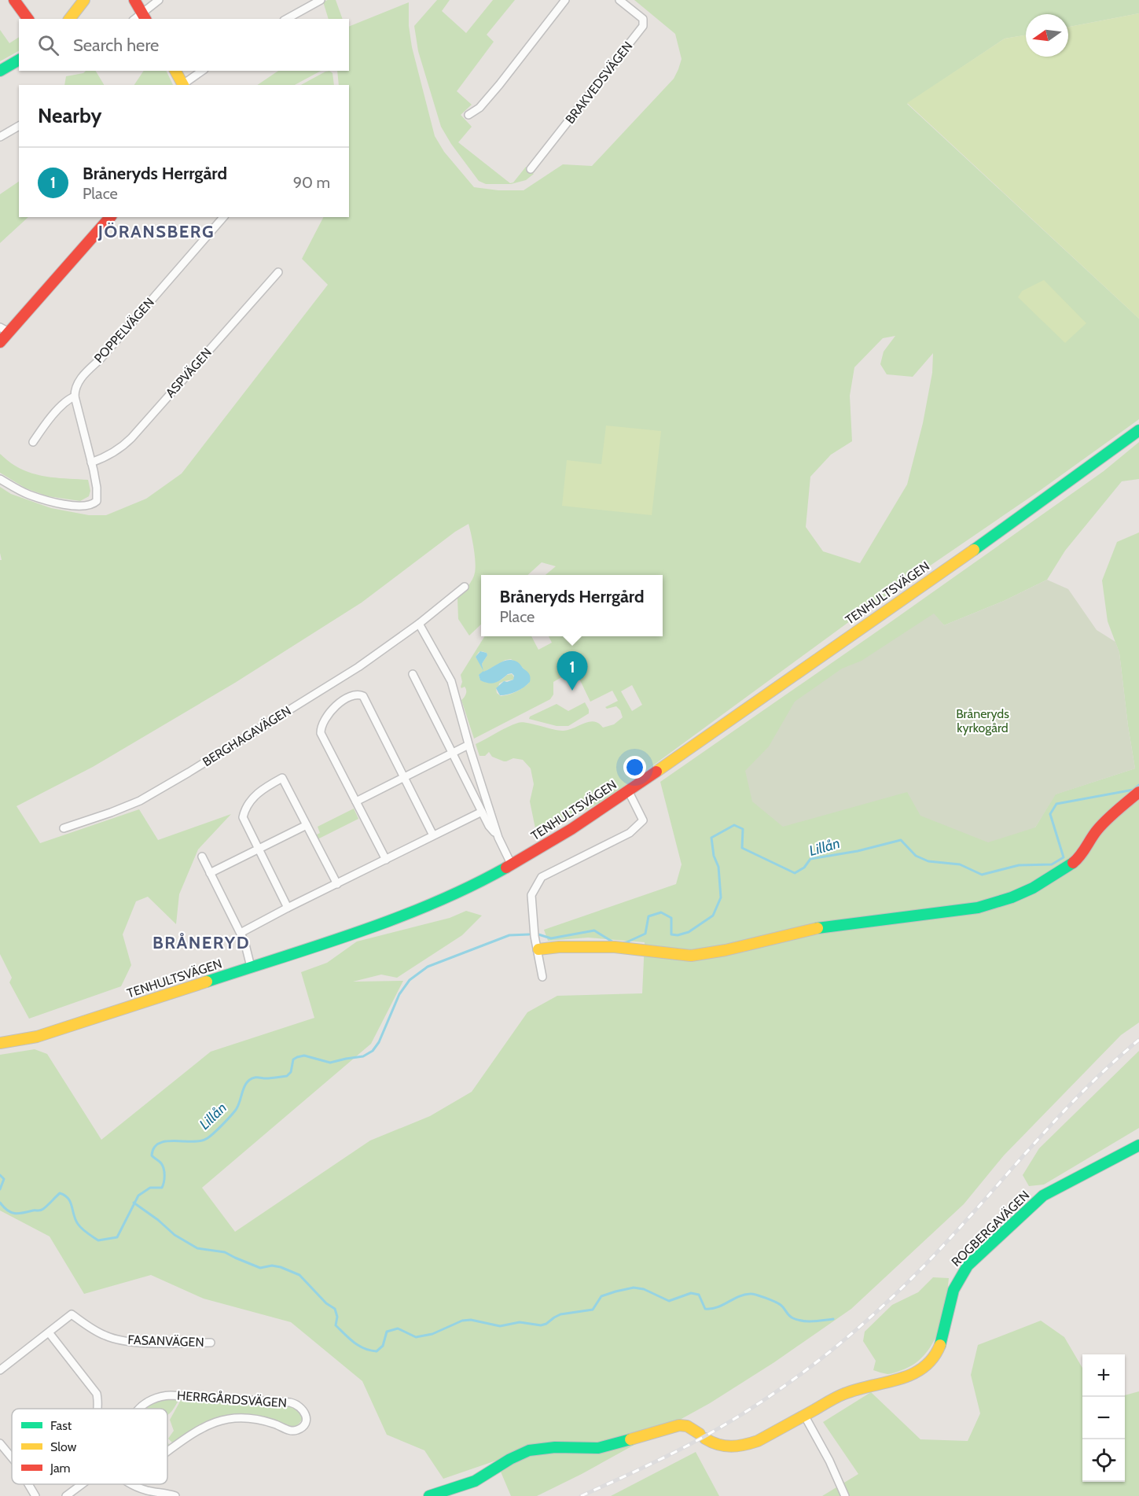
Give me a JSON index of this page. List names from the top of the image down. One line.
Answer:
{"streets":{"street":["BRAKVEDSVÄGEN","POPPELVÄGEN","ASPVÄGEN","TENHULTSVÄGEN","BERGHAGAVÄGEN","ROGBERGAVÄGEN","FASANVÄGEN","HERRGÅRDSVÄGEN"]},"districts":["JÖRANSBERG","BRÅNERYD"],"water":["Lillån"],"parks":["Bråneryds kyrkogård"],"legend":["Fast","Slow","Jam"],"north":"left","page":{"search":"Search here","heading":"Nearby","list":[{"mark":"1","name":"Bråneryds Herrgård","note":"Place","value":"90 m"}],"popup":["Bråneryds Herrgård","Place"],"pins":"1","map_buttons":["+","−"]}}
